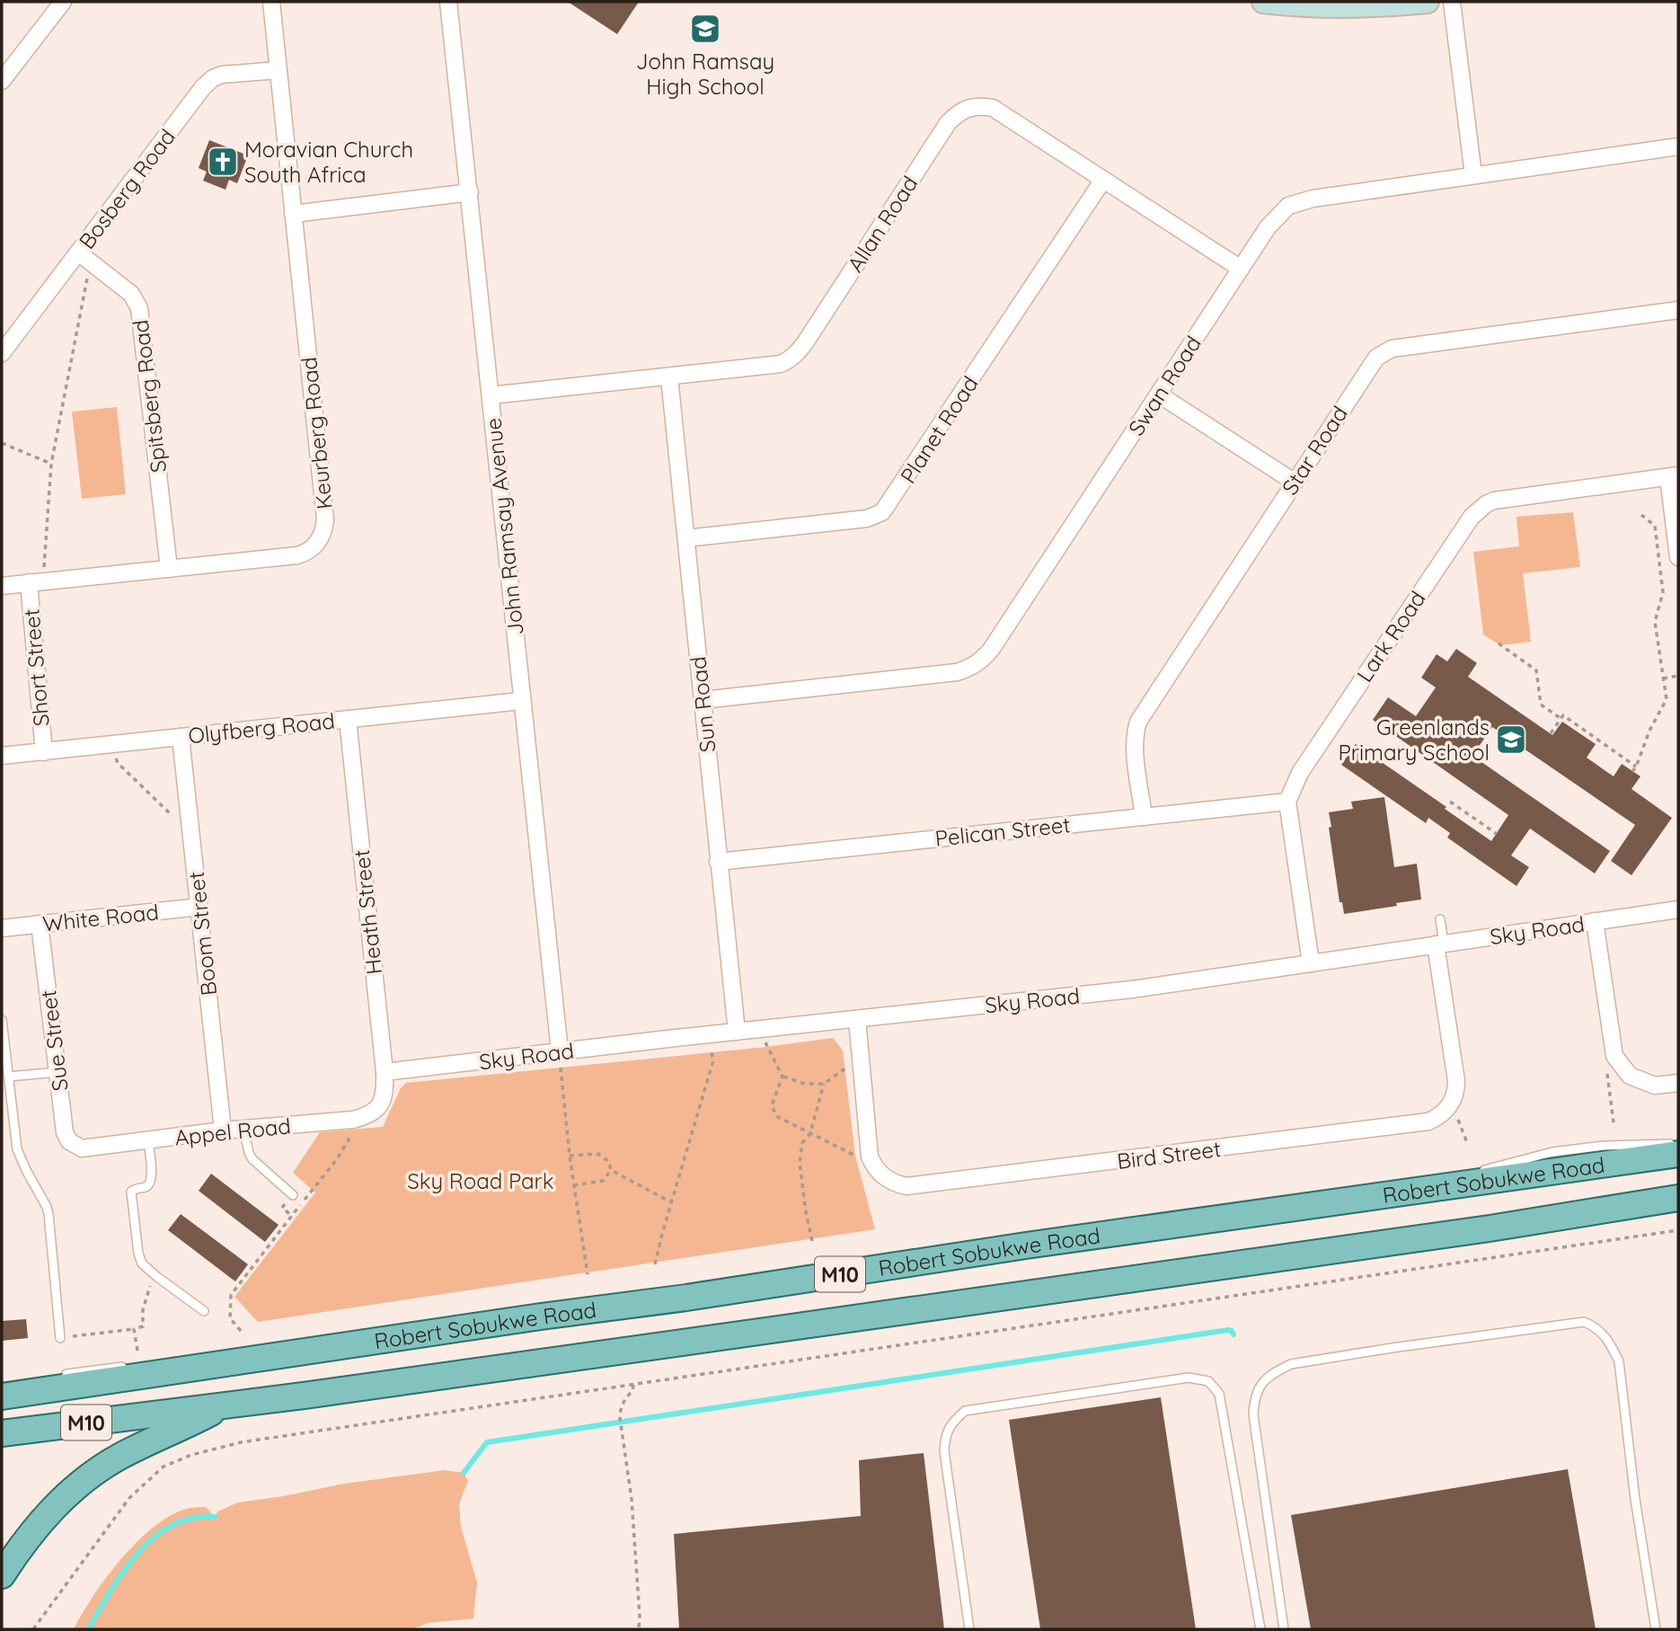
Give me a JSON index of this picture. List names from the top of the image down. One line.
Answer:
{"streets":{"main road":["Robert Sobukwe Road","M10"],"street":["Bosberg Road","Allan Road","Swan Road","Spitsberg Road","Planet Road","Keurberg Road","Star Road","John Ramsay Avenue","Lark Road","Short Street","Sun Road","Olyfberg Road","Pelican Street","Heath Street","White Road","Sky Road","Boom Street","Sue Street","Appel Road","Bird Street"]},"crossings":[["Bosberg Road","Spitsberg Road"],["Bosberg Road","Keurberg Road"],["Allan Road","Swan Road"],["Allan Road","Planet Road"],["Allan Road","John Ramsay Avenue"],["Allan Road","Sun Road"],["Swan Road","Sun Road"],["Spitsberg Road","Keurberg Road"],["Planet Road","Sun Road"],["Keurberg Road","Short Street"],["Star Road","Pelican Street"],["John Ramsay Avenue","Olyfberg Road"],["John Ramsay Avenue","Sky Road"],["Lark Road","Pelican Street"],["Short Street","Olyfberg Road"],["Sun Road","Pelican Street"],["Sun Road","Sky Road"],["Olyfberg Road","Heath Street"],["Olyfberg Road","Boom Street"],["Heath Street","Sky Road"],["Heath Street","Appel Road"],["White Road","Boom Street"],["White Road","Sue Street"],["Boom Street","Appel Road"],["Sue Street","Appel Road"]],"parks":["Sky Road Park"],"places":{"school or university":["John Ramsay High School","Greenlands Primary School"],"church":["Moravian Church South Africa"]}}
